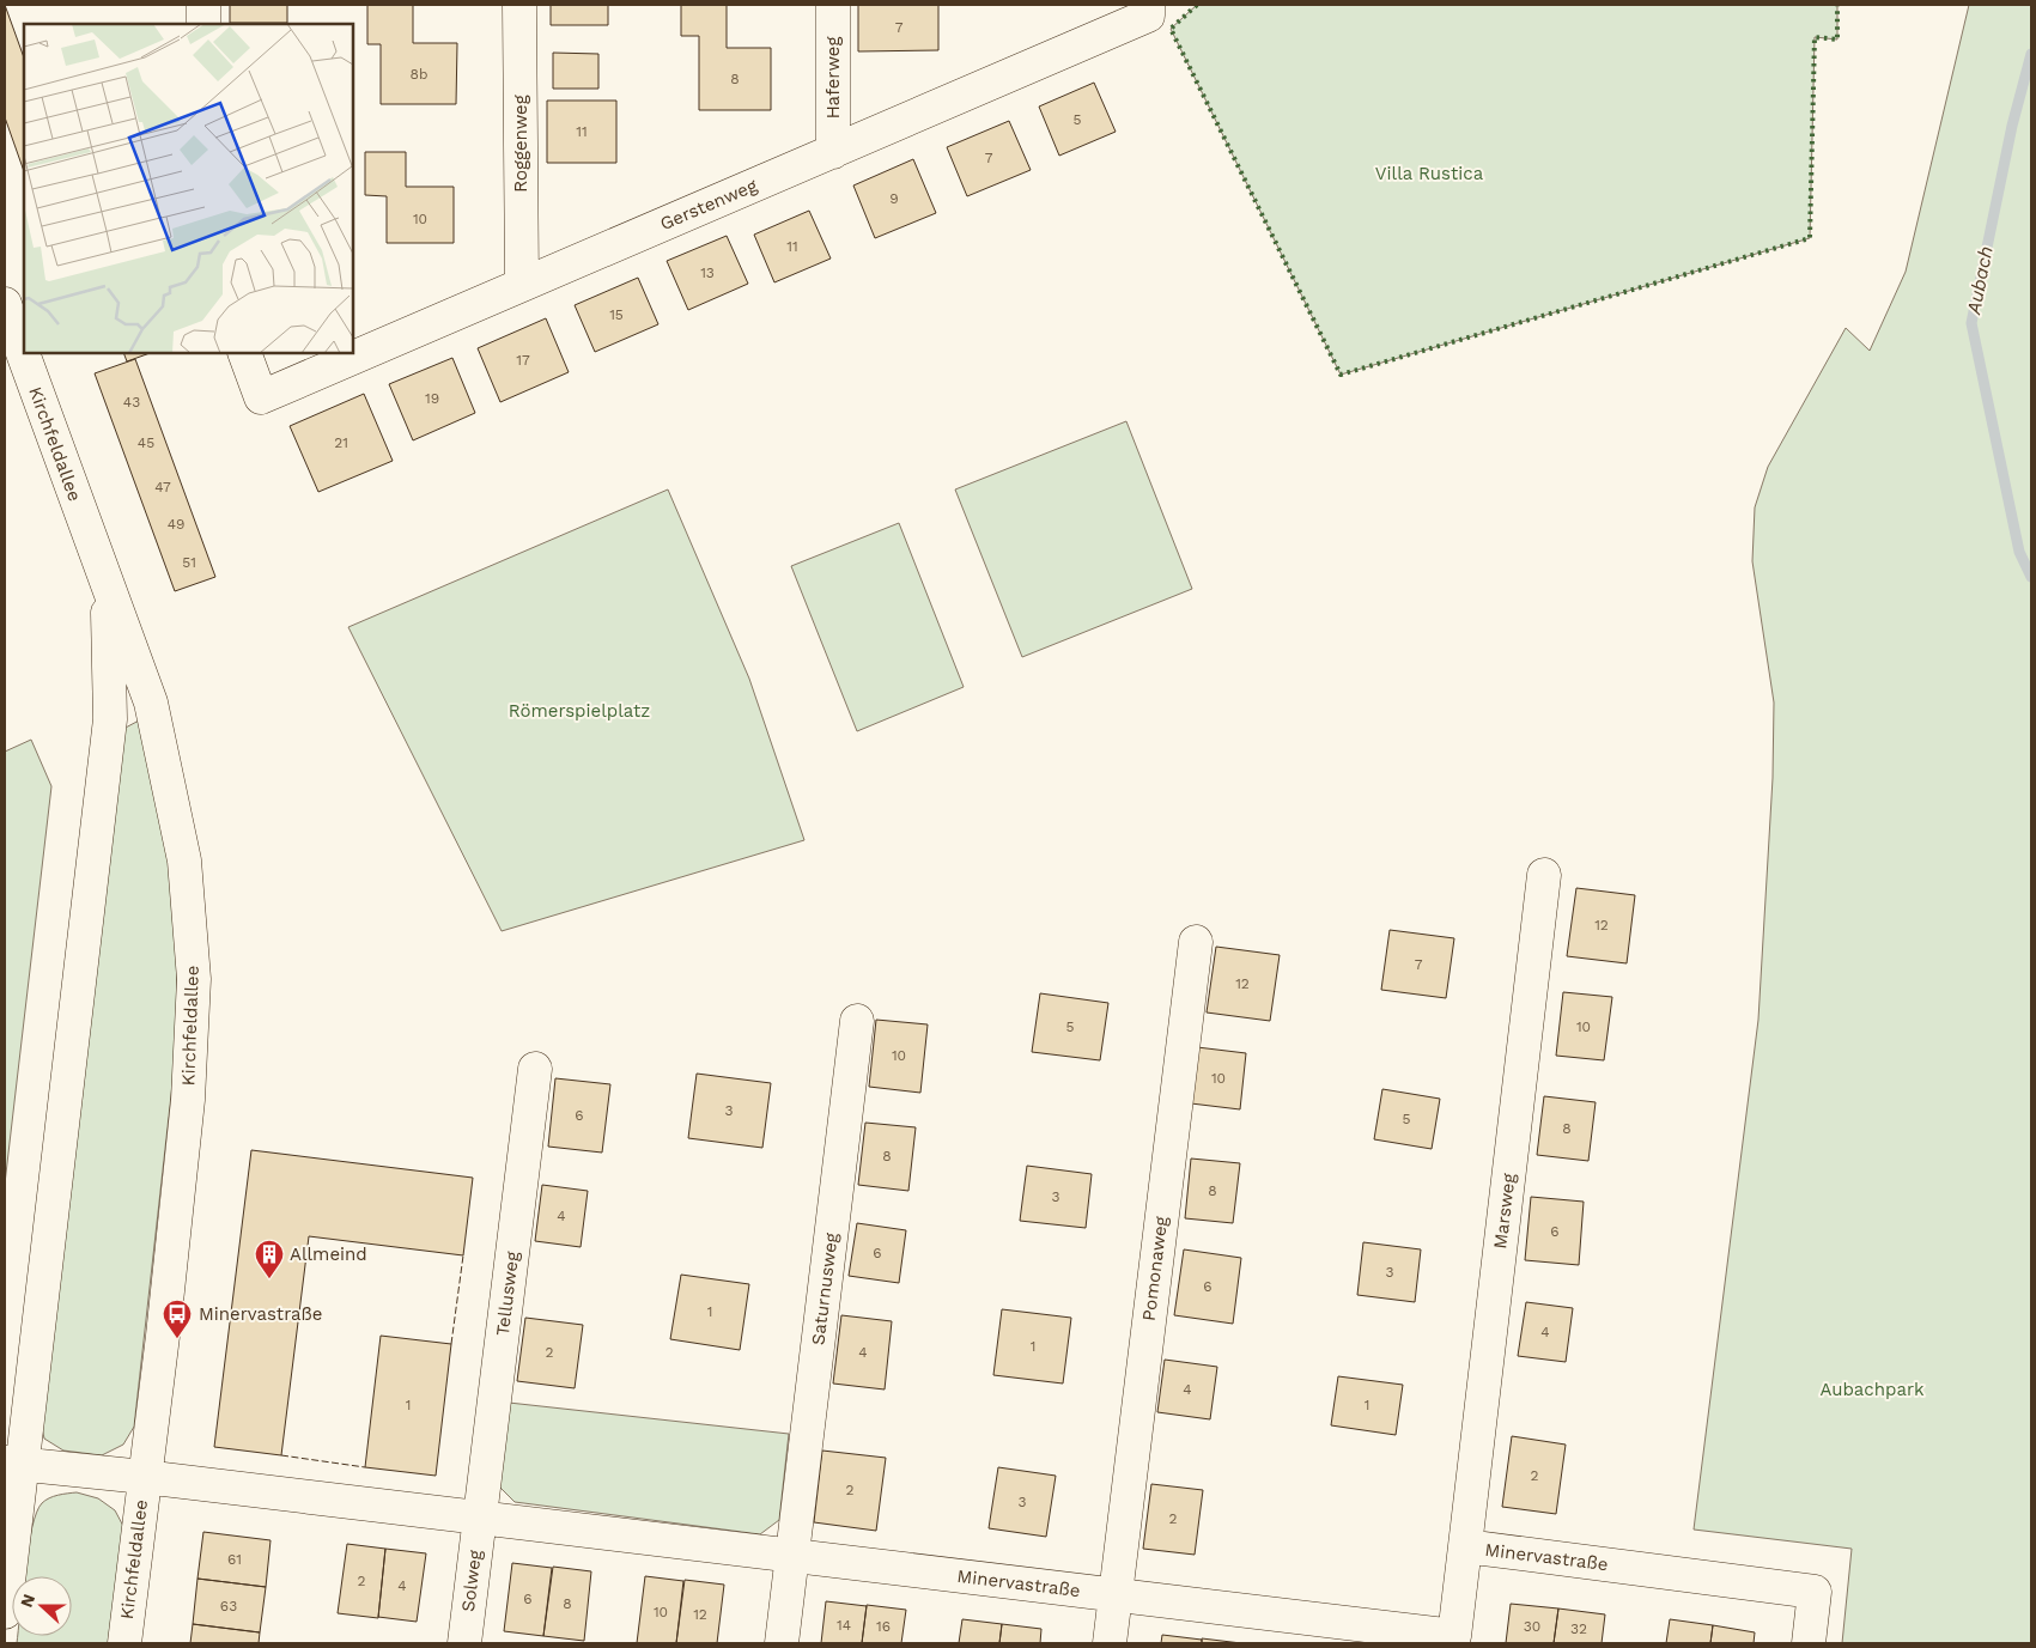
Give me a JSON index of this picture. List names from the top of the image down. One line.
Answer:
{"streets":{"street":["Haferweg","Roggenweg","Gerstenweg","Kirchfeldallee","Marsweg","Pomonaweg","Saturnusweg","Tellusweg","Minervastraße","Solweg"]},"crossings":[["Haferweg","Gerstenweg"],["Roggenweg","Gerstenweg"],["Kirchfeldallee","Minervastraße"],["Marsweg","Minervastraße"],["Pomonaweg","Minervastraße"],["Saturnusweg","Minervastraße"],["Tellusweg","Minervastraße"],["Tellusweg","Solweg"],["Minervastraße","Solweg"]],"water":["Aubach"],"parks":["Villa Rustica","Römerspielplatz","Aubachpark"],"places":{"building":["Allmeind"],"bus stop":["Minervastraße"]},"house_numbers":["7","8b","8","5","11","7","9","10","11","13","15","17","19","43","45","21","47","49","51","12","7","12","5","10","10","10","3","6","5","8","8","8","3","4","6","6","3","6","1","4","1","2","4","4","1","1","2","2","3","2","61","2","4","6","8","63","10","12","14","16","30","32"],"north":"left"}
